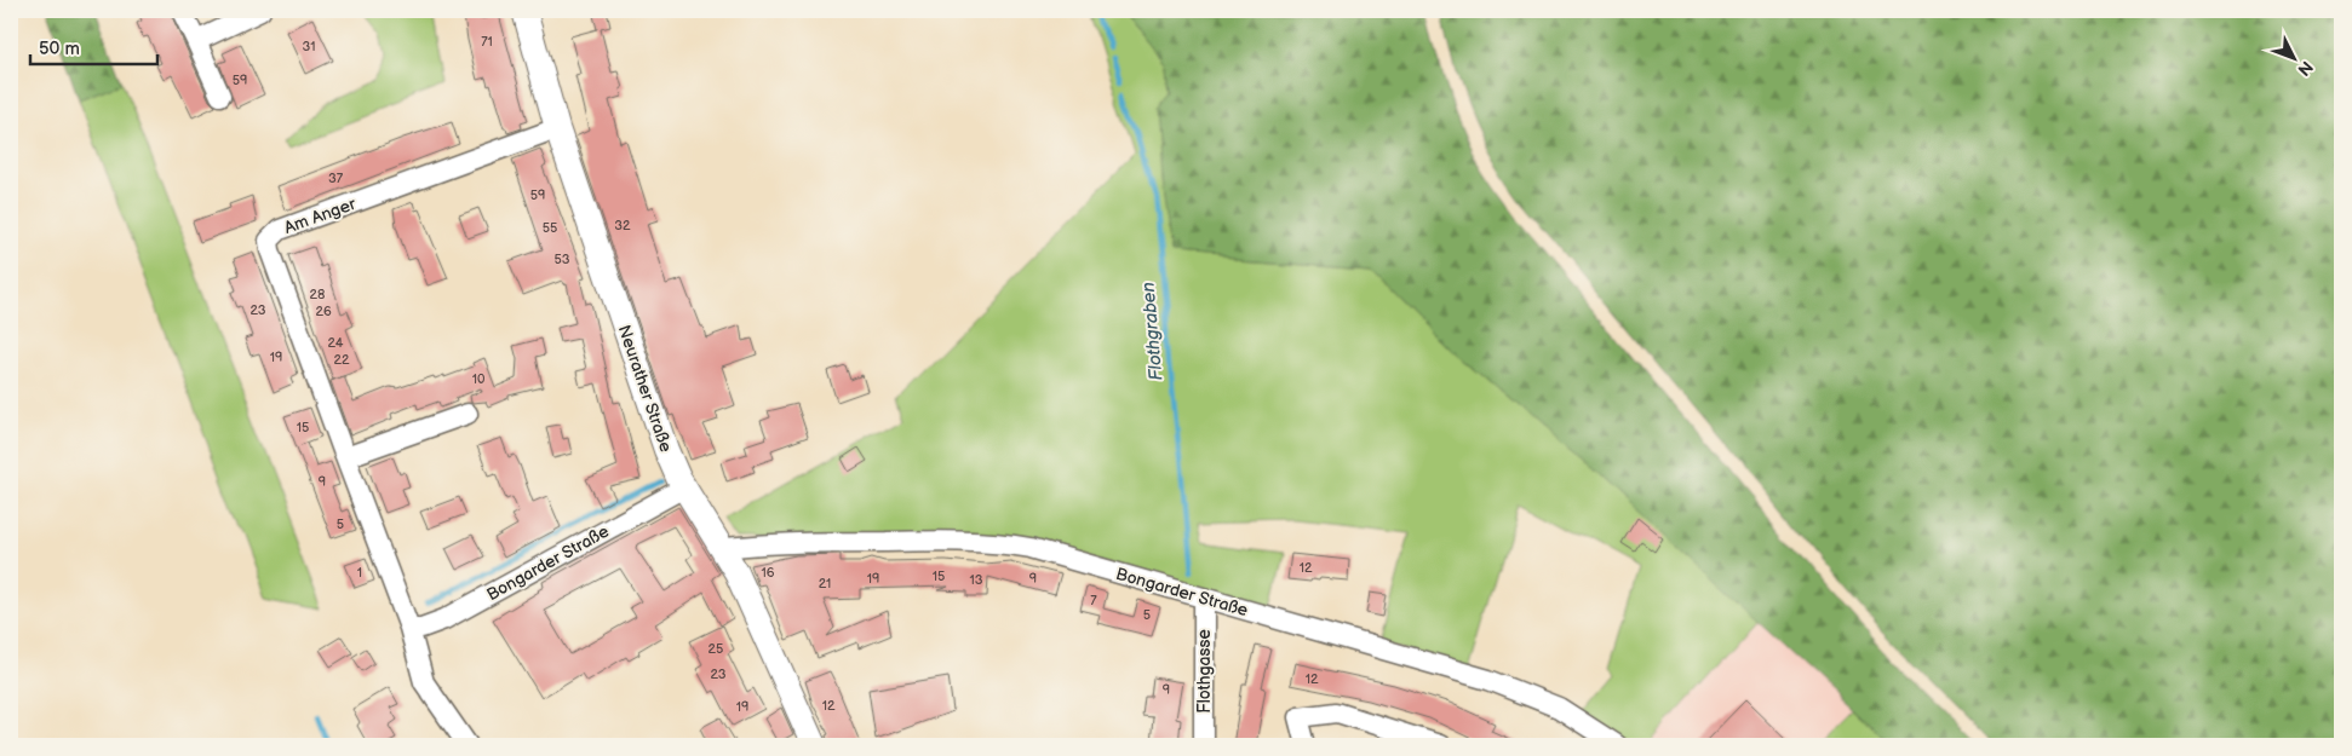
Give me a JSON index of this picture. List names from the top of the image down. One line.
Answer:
{"streets":{"street":["Am Anger","Neurather Straße","Bongarder Straße","Flothgasse"]},"crossings":[["Am Anger","Neurather Straße"],["Am Anger","Bongarder Straße"],["Neurather Straße","Bongarder Straße"],["Bongarder Straße","Flothgasse"]],"water":["Flothgraben"],"house_numbers":["71","31","59","37","59","32","55","53","28","23","26","24","19","22","10","15","9","5","12","1","16","15","19","9","13","21","7","5","25","23","12","9","12","19"],"scale_bar":"50 m","north":"bottom right"}
